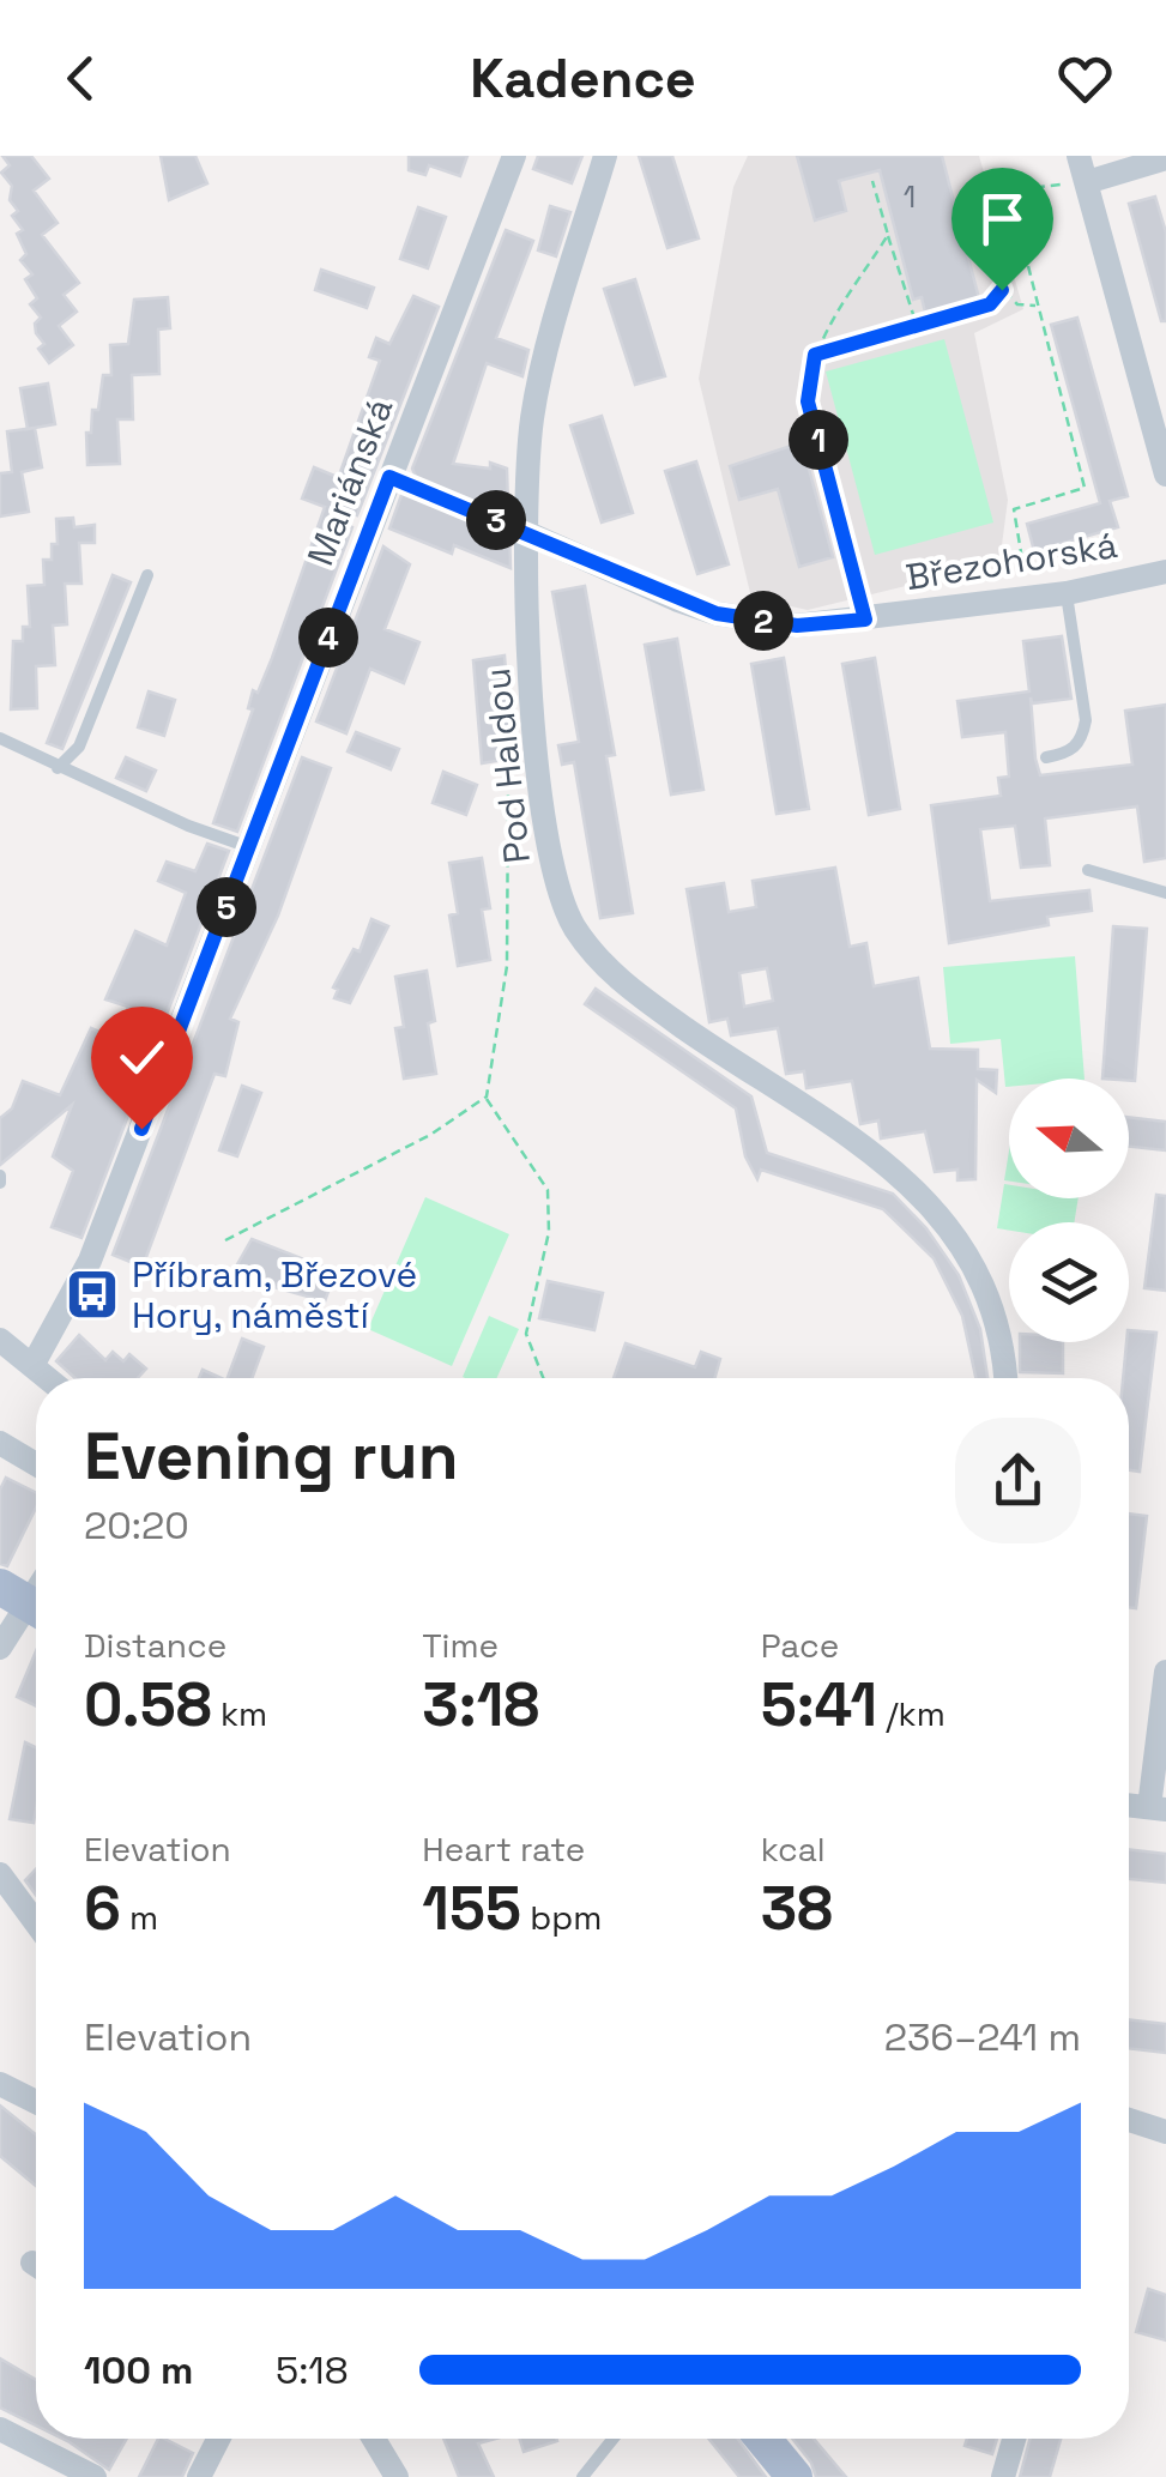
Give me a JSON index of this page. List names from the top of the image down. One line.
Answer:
{"streets":{"street":["Mariánská","Březohorská","Pod Haldou"]},"crossings":[["Březohorská","Pod Haldou"]],"places":{"bus stop":["Příbram, Březové Hory, náměstí"]},"house_numbers":["1"],"north":"left","page":{"header":"Kadence","pins":["1","3","2","4","5"],"heading":["Evening run","20:20"],"stats":[["Distance","0.58 km"],["Time","3:18"],["Pace","5:41 /km"],["Elevation","6 m"],["Heart rate","155 bpm"],["kcal","38"]],"chart":["Elevation","236–241 m"],"list":[{"name":"100 m","note":"5:18"}]}}
